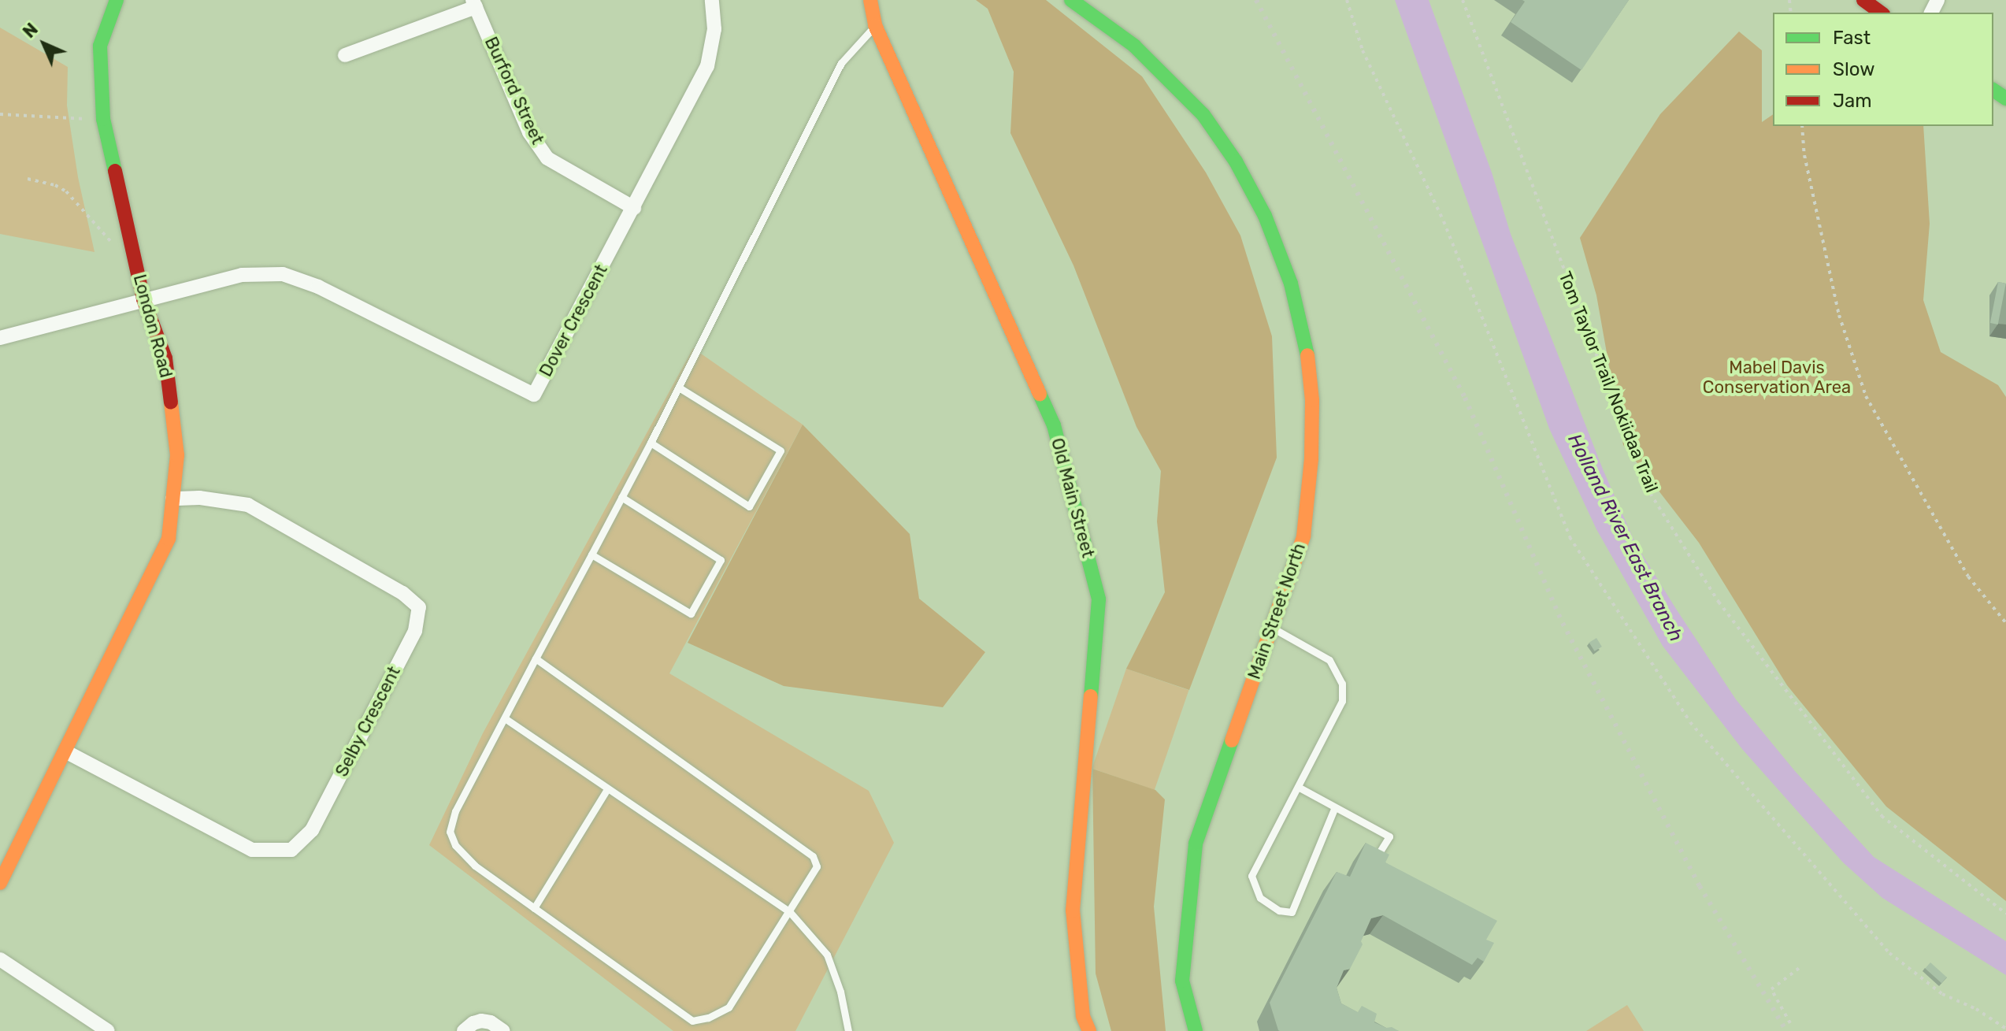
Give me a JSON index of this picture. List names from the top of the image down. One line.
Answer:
{"streets":{"street":["Burford Street","Dover Crescent","London Road","Old Main Street","Main Street North","Selby Crescent"],"path":["Tom Taylor Trail/Nokiidaa Trail"]},"crossings":[["Burford Street","Dover Crescent"],["Dover Crescent","London Road"],["London Road","Selby Crescent"]],"water":["Holland River East Branch"],"parks":["Mabel Davis Conservation Area"],"legend":["Fast","Slow","Jam"],"north":"top left"}
